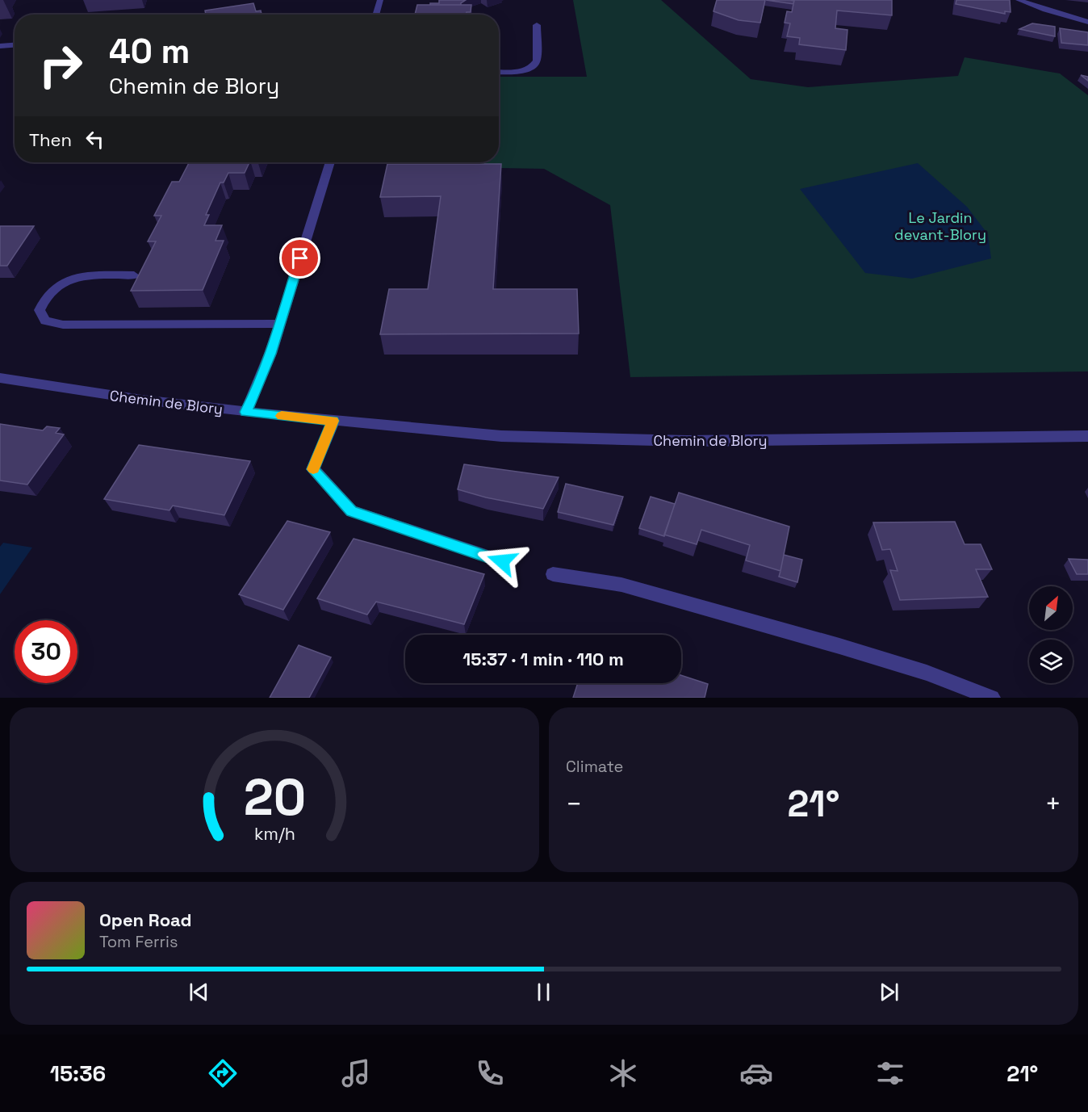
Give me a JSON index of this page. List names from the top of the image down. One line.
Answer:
{"streets":{"street":["Chemin de Blory"]},"parks":["Le Jardin devant-Blory"],"north":"top right","page":{"turn":["40 m","Chemin de Blory"],"then":"Then","limit":"30","trip":"15:37 · 1 min · 110 m","tile":"Climate","heat":["−","21°","+"],"song":["Open Road","Tom Ferris"],"tabs":["15:36","21°"],"gauge":["20","km/h"]}}
